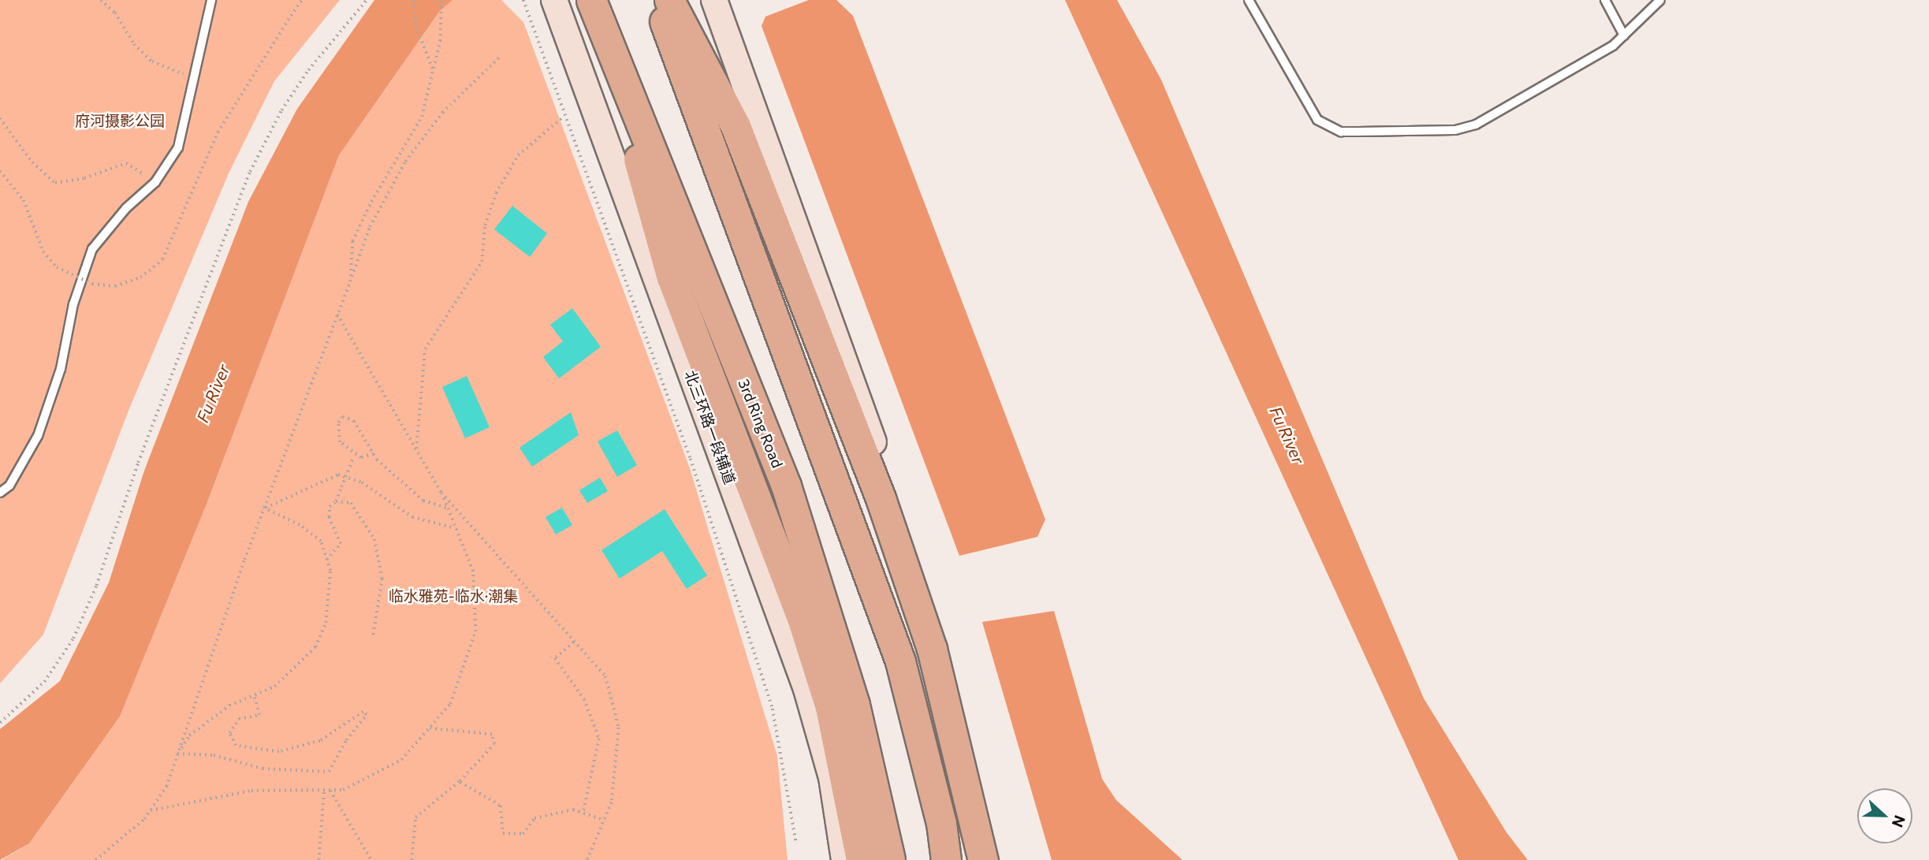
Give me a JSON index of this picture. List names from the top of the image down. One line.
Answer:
{"streets":{"highway":["3rd Ring Road"],"main road":["北三环路一段辅道"]},"water":["Fu River"],"parks":["府河摄影公园","临水雅苑-临水·潮集"],"north":"right"}
